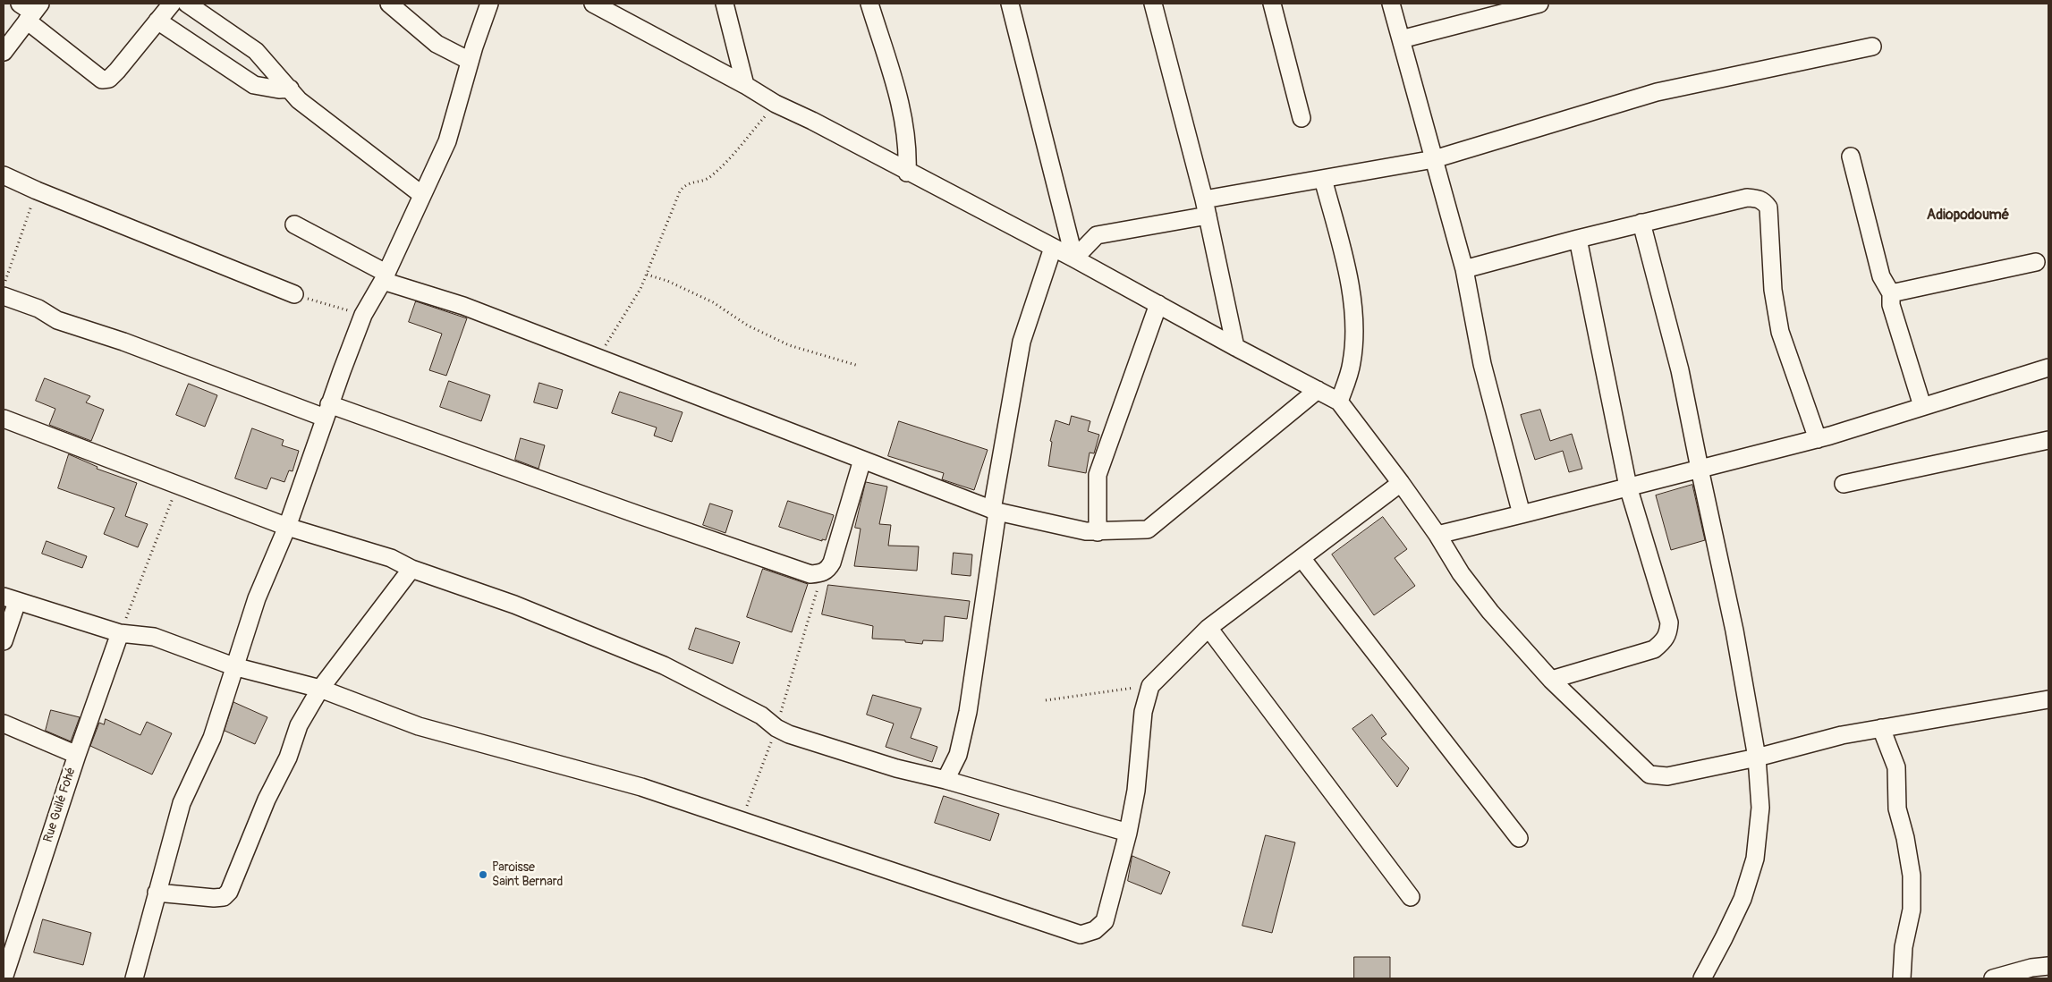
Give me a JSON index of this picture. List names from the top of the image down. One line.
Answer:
{"streets":{"street":["Rue Guilé Fohé"]},"districts":["Adiopodoumé"],"places":["Paroisse Saint Bernard"]}
